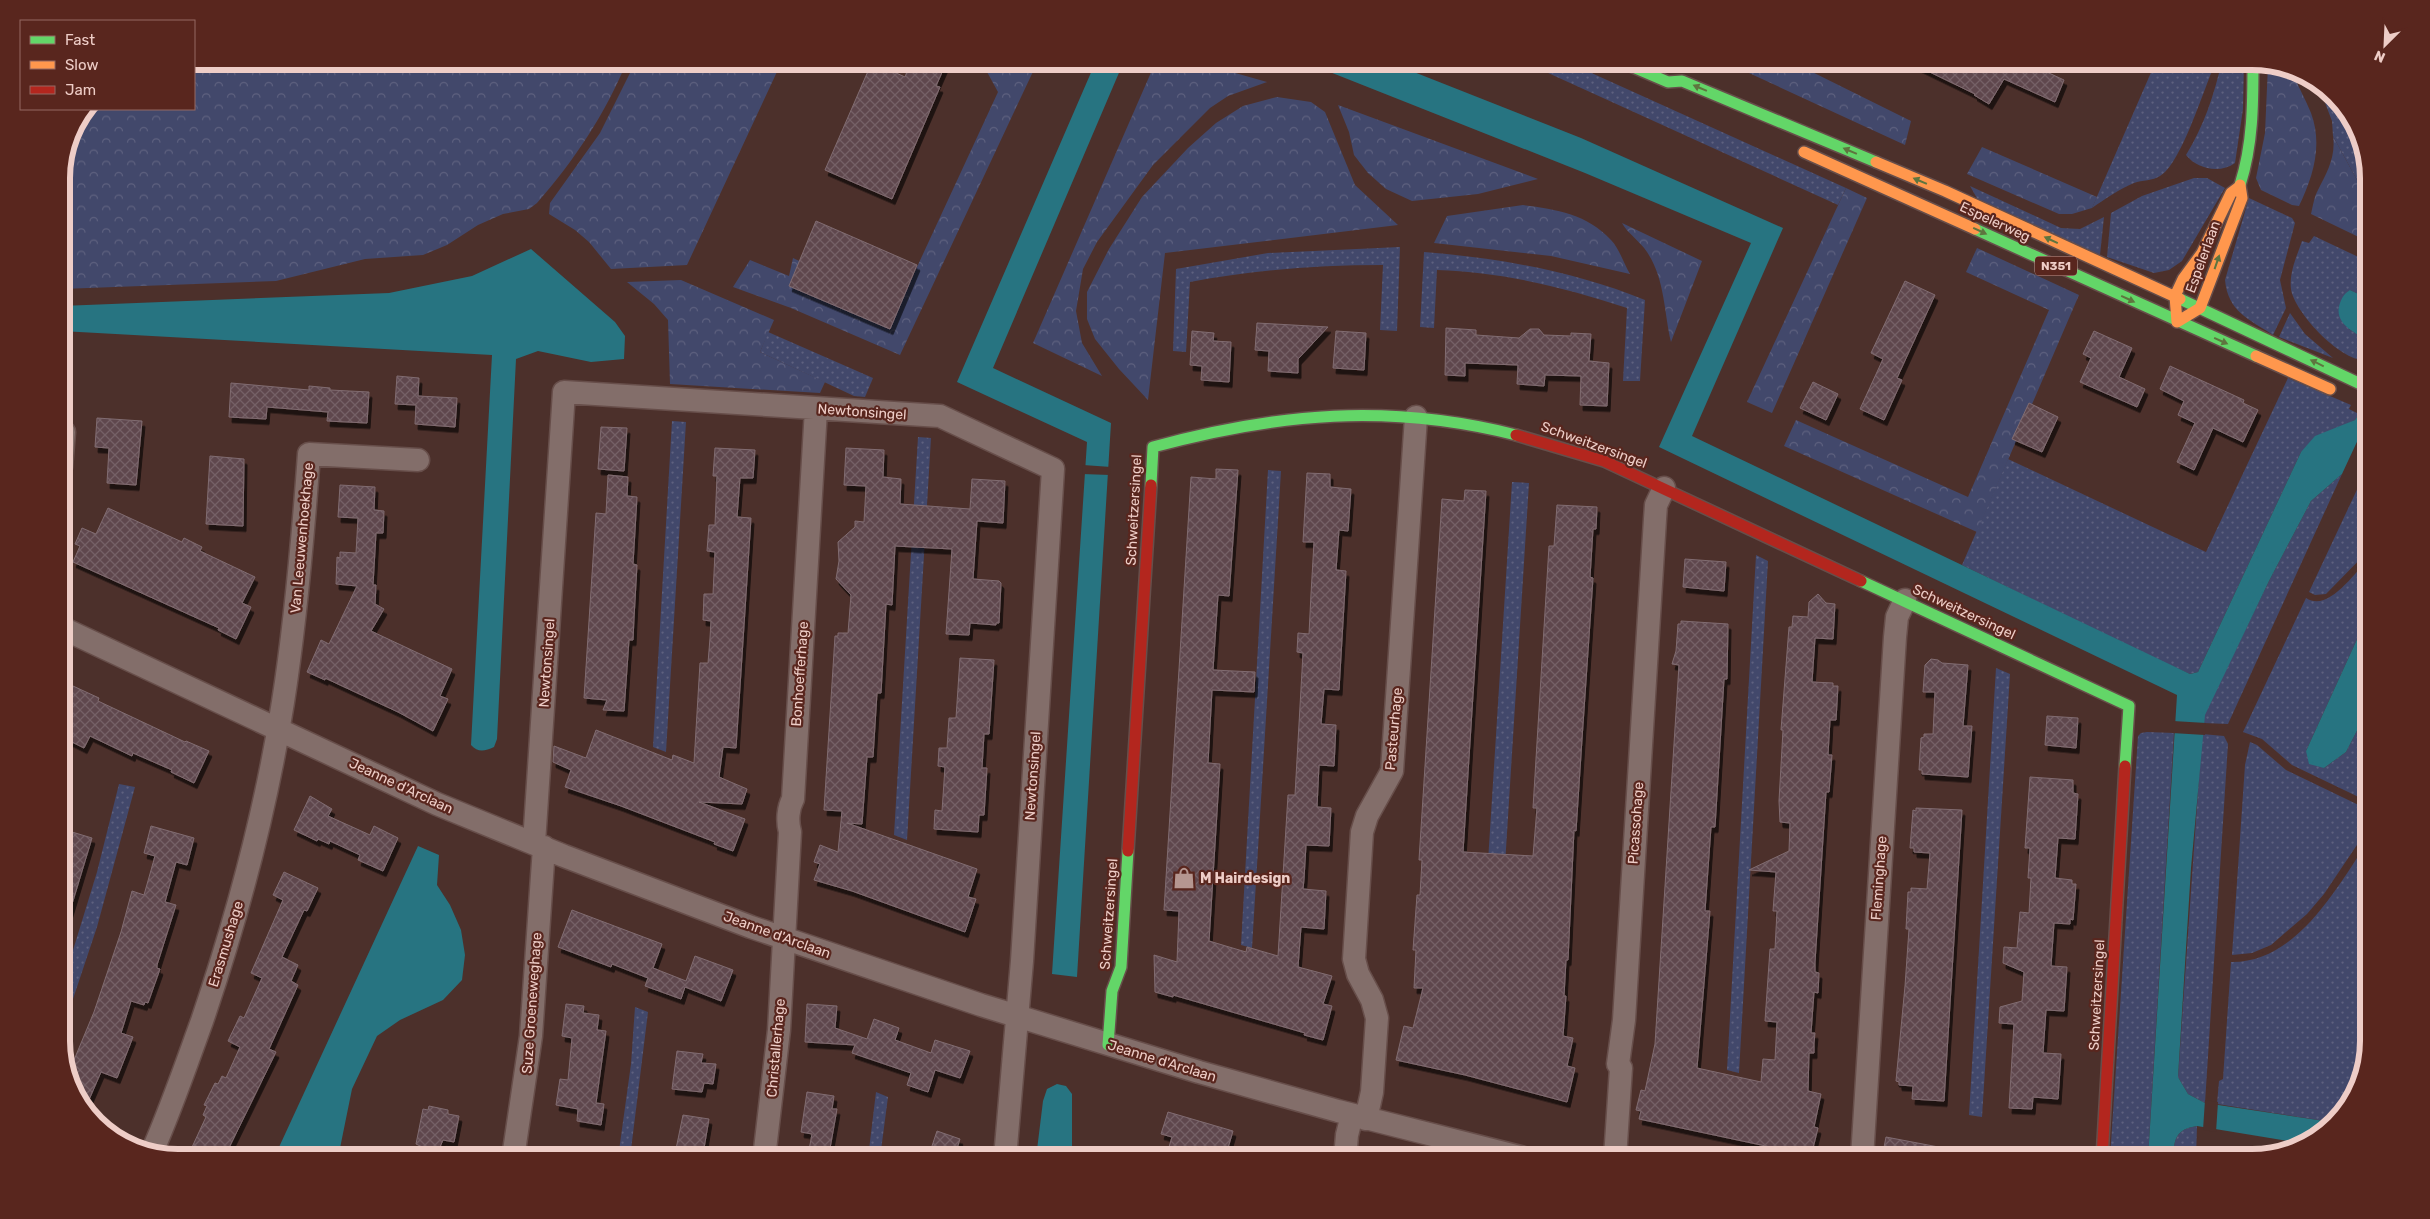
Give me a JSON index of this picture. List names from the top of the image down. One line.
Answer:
{"streets":{"street":["Espelerweg","Espelerlaan","N351","Newtonsingel","Schweitzersingel","Van Leeuwenhoekhage","Bonhoefferhage","Pasteurhage","Jeanne d'Arclaan","Picassohage","Fleminghage","Erasmushage","Suze Groeneweghage","Christallerhage"]},"crossings":[["Espelerweg","Espelerlaan"],["Newtonsingel","Bonhoefferhage"],["Newtonsingel","Jeanne d'Arclaan"],["Newtonsingel","Suze Groeneweghage"],["Schweitzersingel","Pasteurhage"],["Schweitzersingel","Jeanne d'Arclaan"],["Schweitzersingel","Picassohage"],["Schweitzersingel","Fleminghage"],["Van Leeuwenhoekhage","Jeanne d'Arclaan"],["Van Leeuwenhoekhage","Erasmushage"],["Bonhoefferhage","Jeanne d'Arclaan"],["Bonhoefferhage","Christallerhage"],["Pasteurhage","Jeanne d'Arclaan"],["Jeanne d'Arclaan","Erasmushage"],["Jeanne d'Arclaan","Suze Groeneweghage"],["Jeanne d'Arclaan","Christallerhage"]],"places":{"shop":["M Hairdesign"]},"legend":["Fast","Slow","Jam"],"north":"bottom left"}
